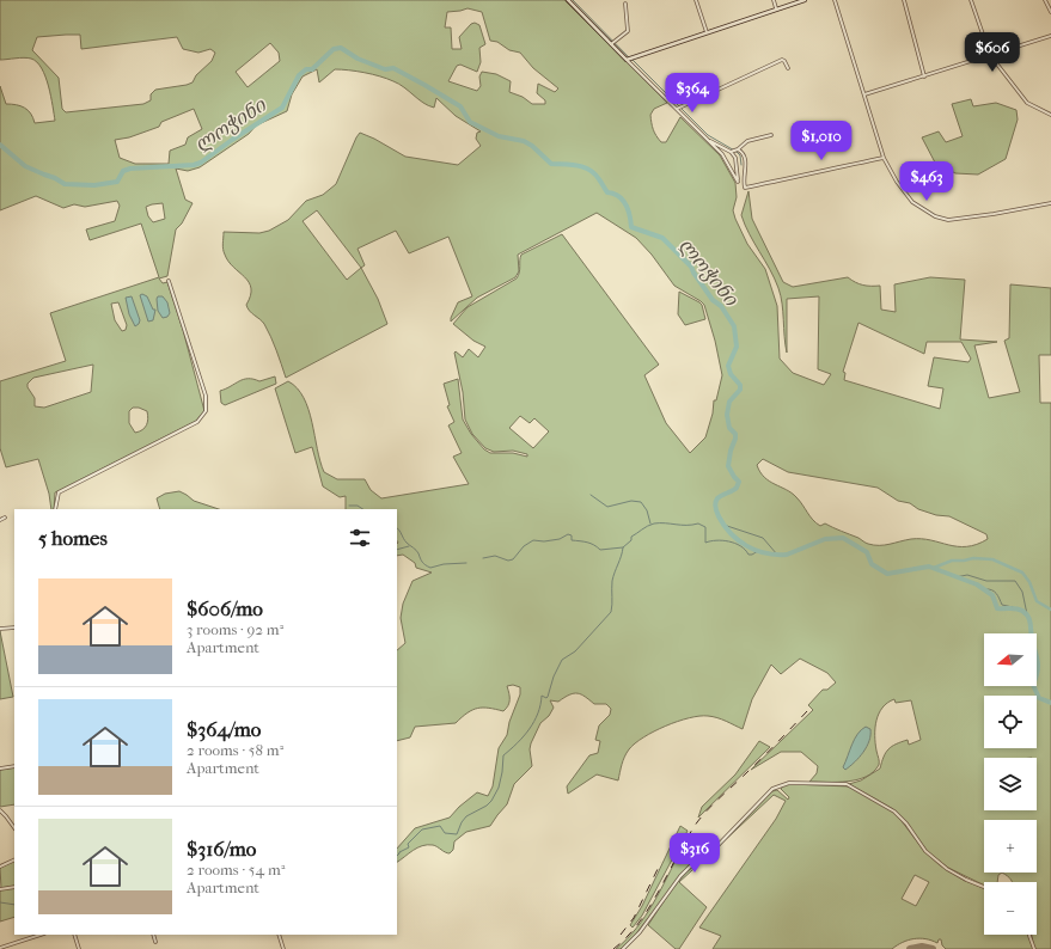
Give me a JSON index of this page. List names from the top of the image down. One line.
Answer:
{"water":["ლოჭინი"],"north":"left","page":{"price":["$606","$364","$1,010","$463","$316"],"heading":"5 homes","list":[{"name":"$606/mo","note":"3 rooms · 92 m² · Apartment"},{"name":"$364/mo","note":"2 rooms · 58 m² · Apartment"},{"name":"$316/mo","note":"2 rooms · 54 m² · Apartment"}],"map_buttons":["+","−"]}}
